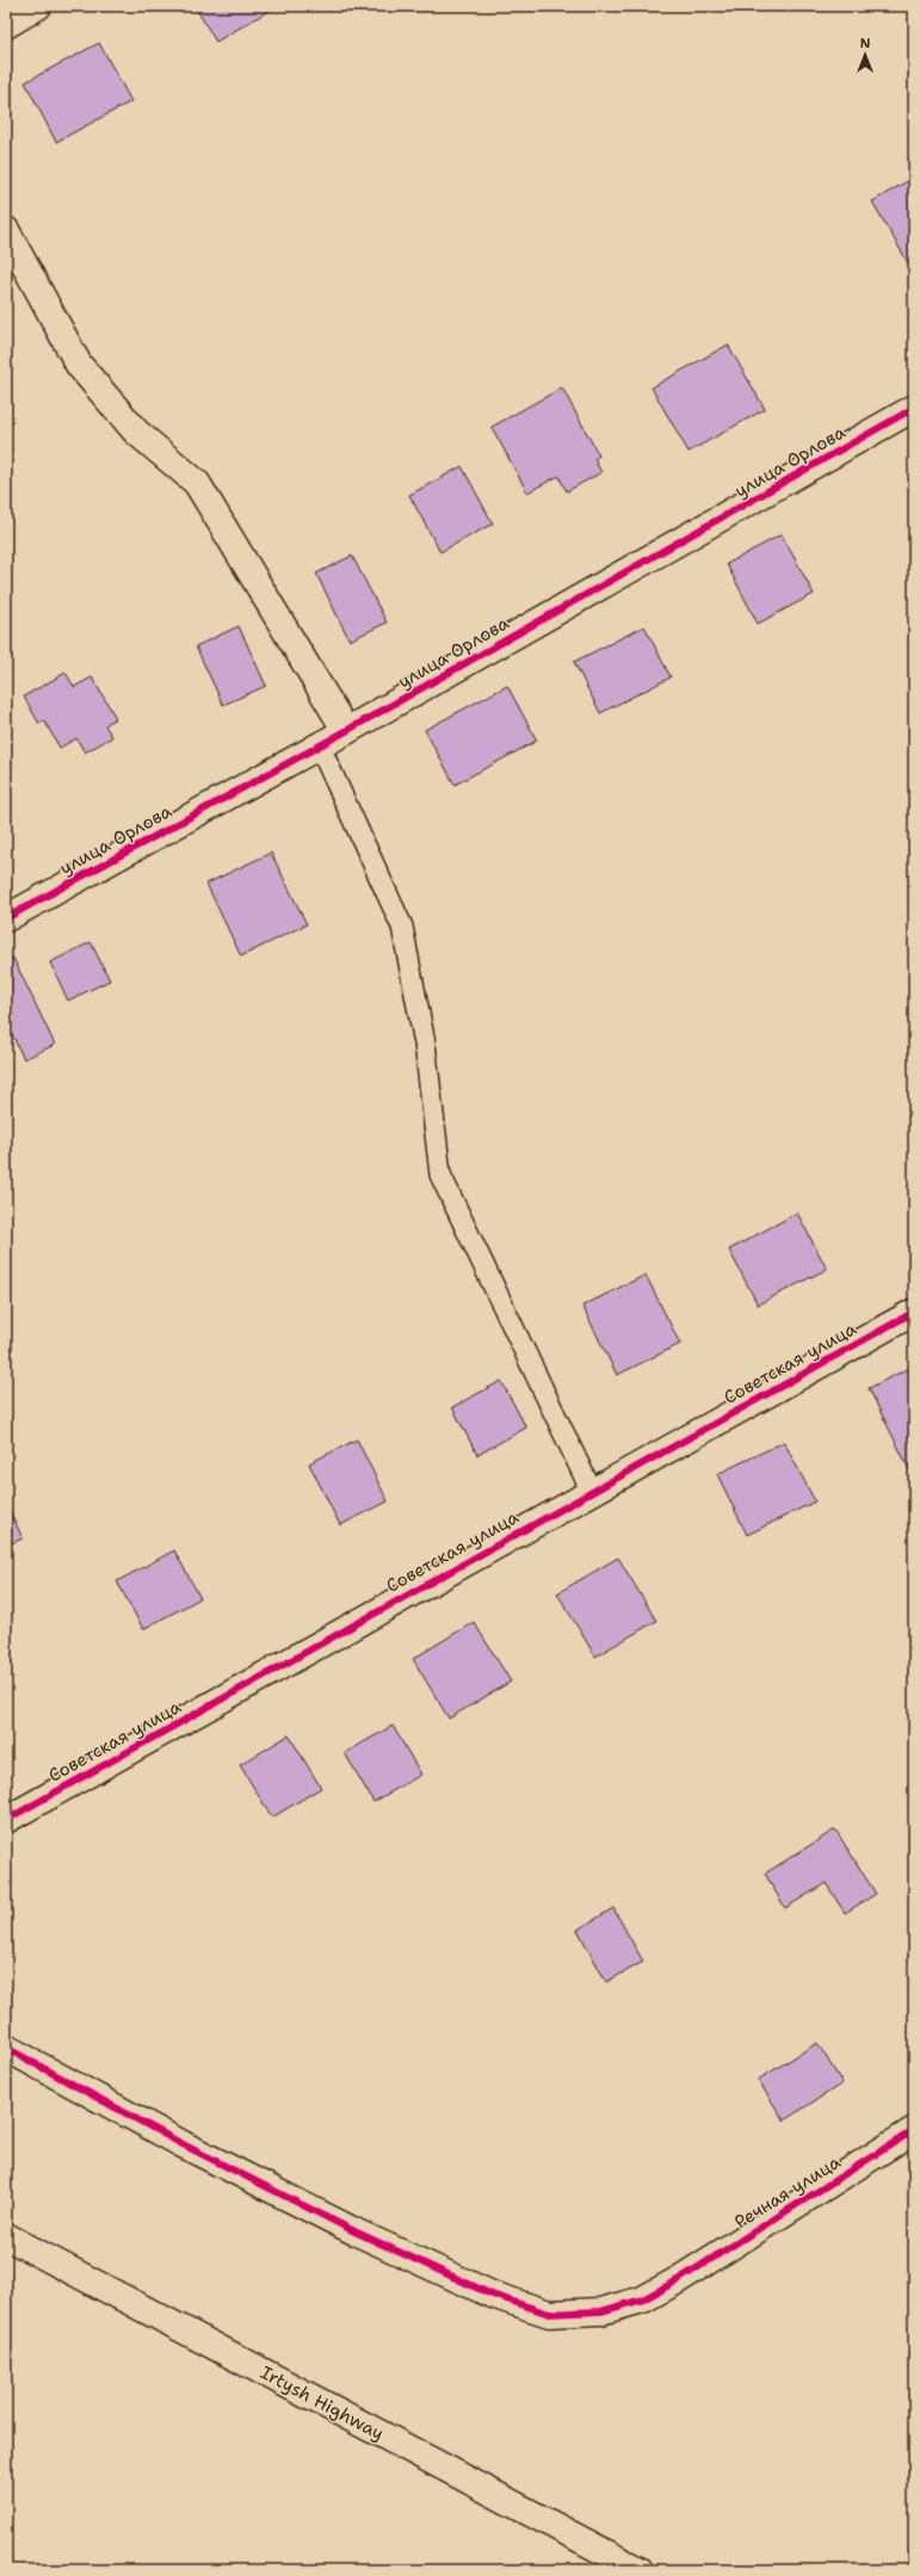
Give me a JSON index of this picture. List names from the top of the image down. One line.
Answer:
{"streets":{"main road":["улица Орлова","Советская улица","Речная улица","Irtysh Highway"]},"north":"top"}
